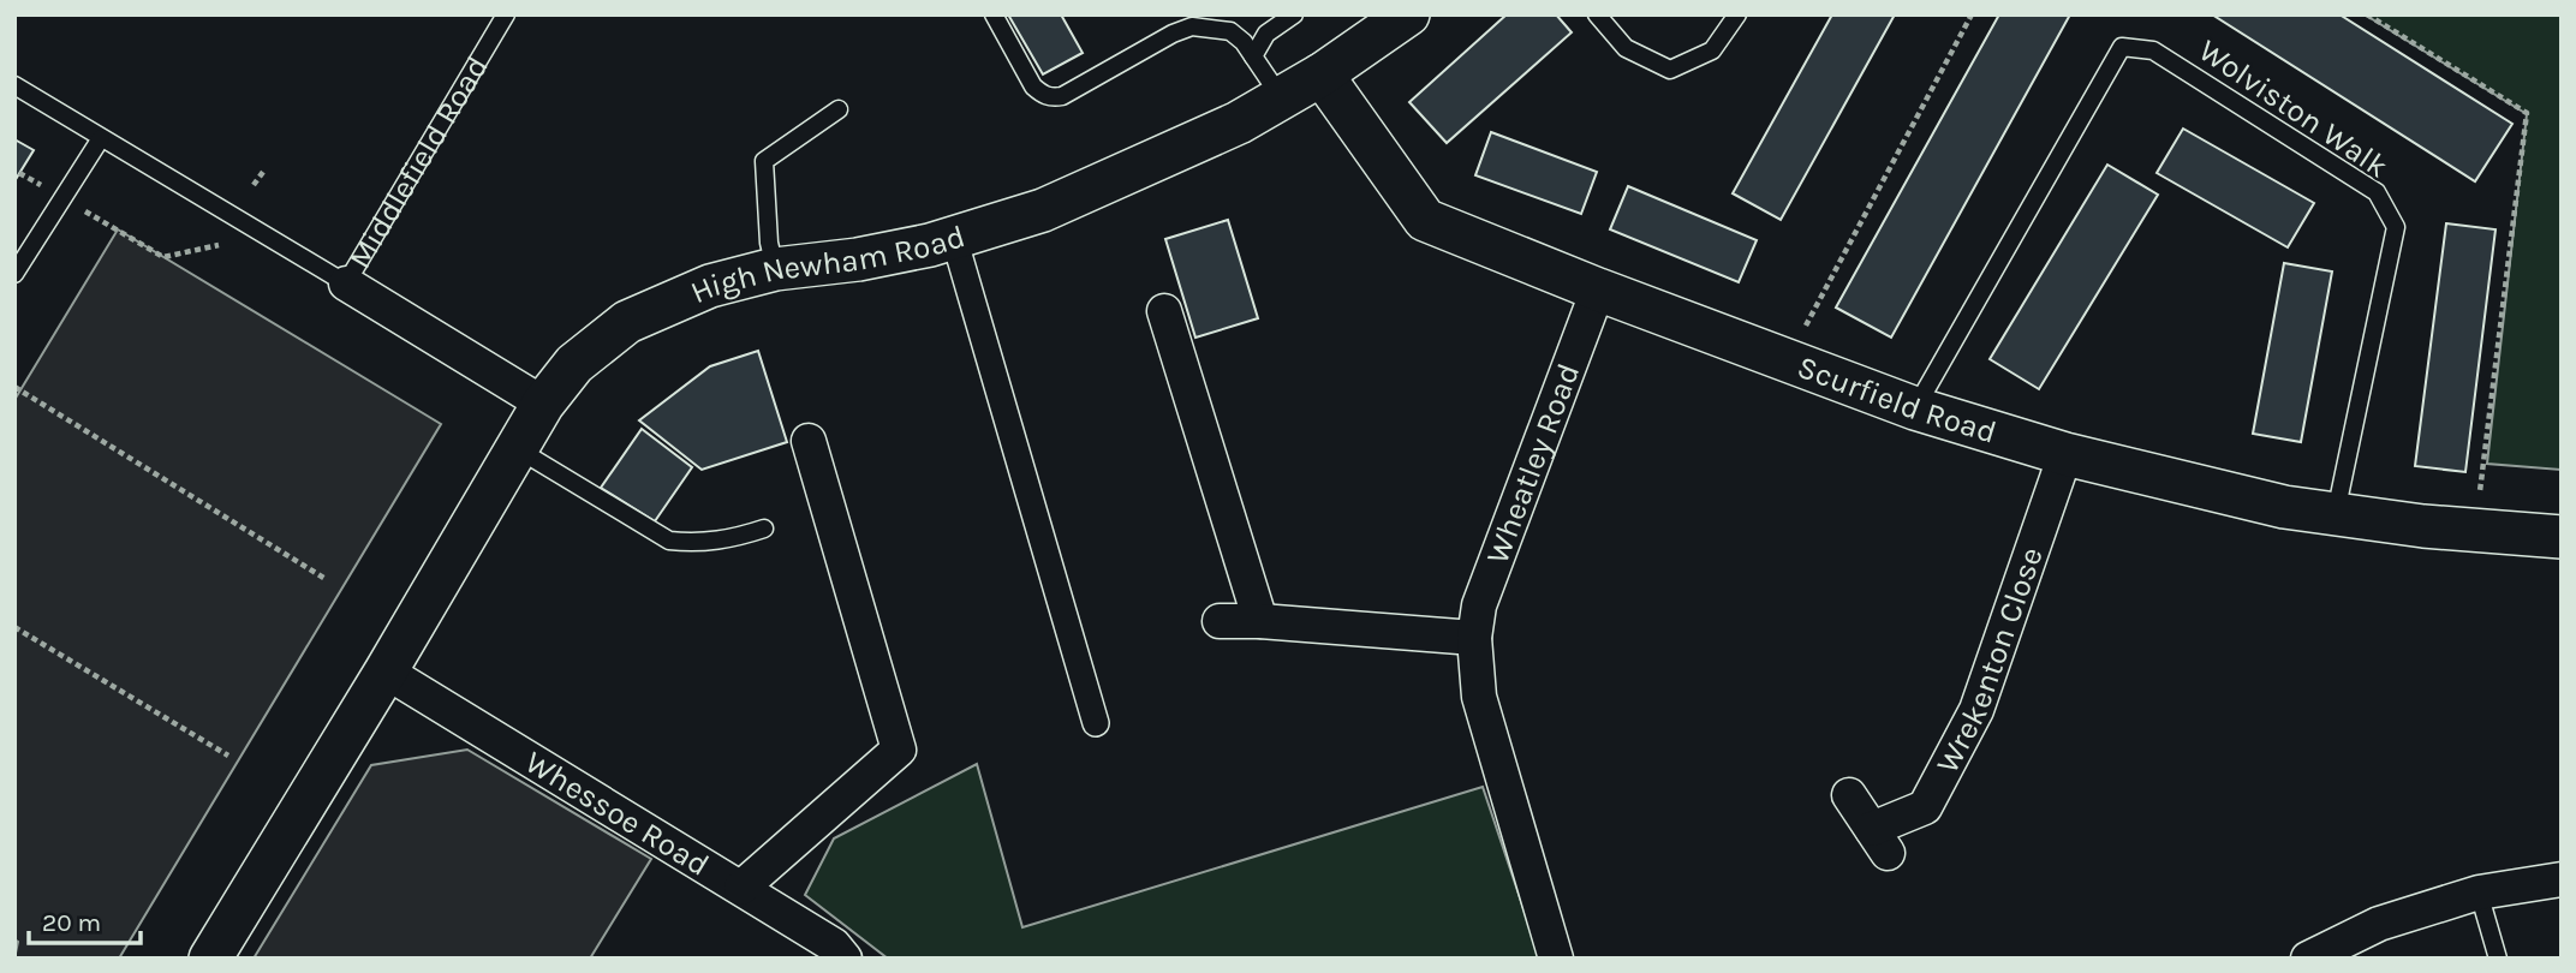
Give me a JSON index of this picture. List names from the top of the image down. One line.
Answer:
{"streets":{"street":["Middlefield Road","High Newham Road","Scurfield Road","Wheatley Road","Wrekenton Close","Whessoe Road"],"lane":["Wolviston Walk"]},"crossings":[["Wolviston Walk","Scurfield Road"],["Middlefield Road","High Newham Road"],["High Newham Road","Scurfield Road"],["High Newham Road","Whessoe Road"],["Scurfield Road","Wheatley Road"],["Scurfield Road","Wrekenton Close"]],"scale_bar":"20 m"}
